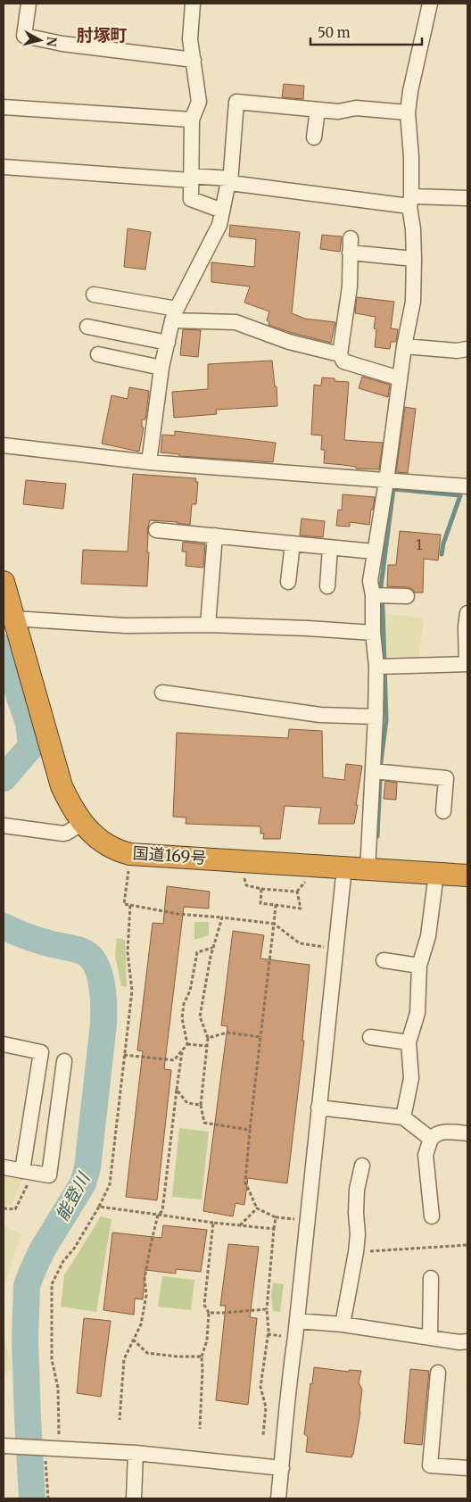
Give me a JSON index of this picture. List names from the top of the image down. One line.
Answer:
{"streets":{"highway":["国道169号"]},"districts":["肘塚町"],"water":["能登川"],"house_numbers":["1"],"scale_bar":"50 m","north":"right"}
